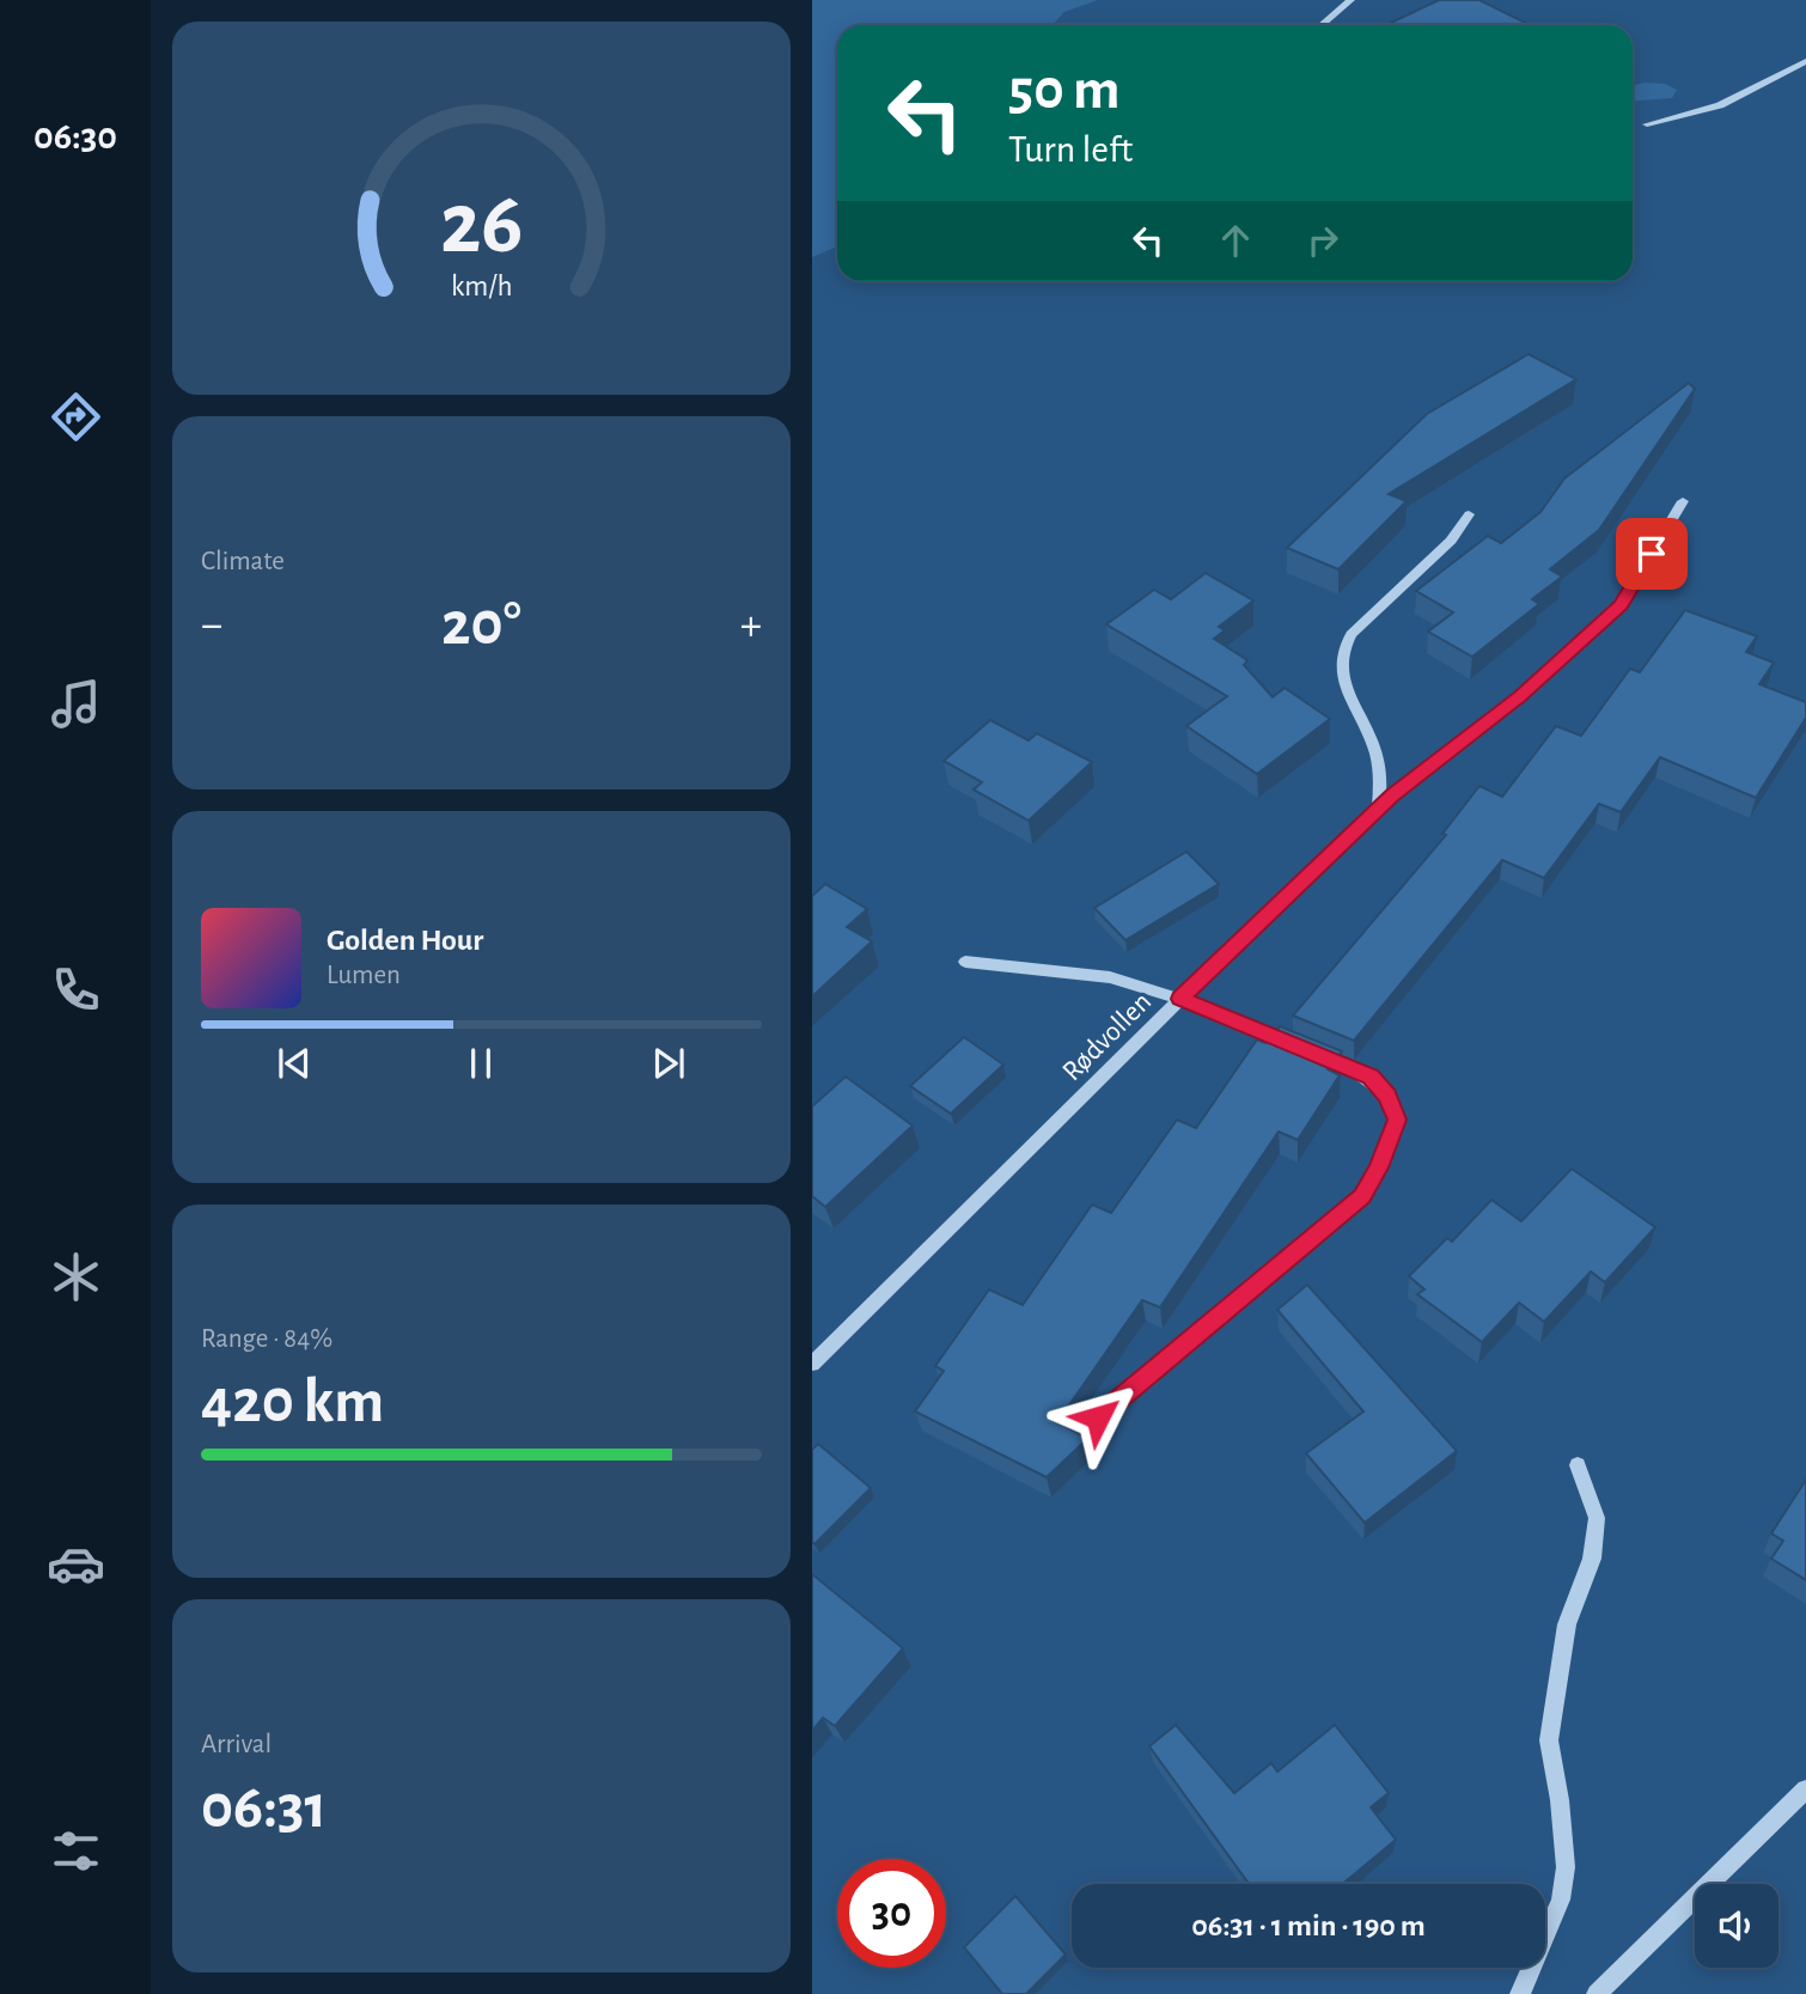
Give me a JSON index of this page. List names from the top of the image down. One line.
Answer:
{"streets":{"street":["Rødvollen"]},"page":{"tabs":"06:30","turn":["50 m","Turn left"],"tile":["Climate",["Range · 84%","420 km"],["Arrival","06:31"]],"heat":["−","20°","+"],"song":["Golden Hour","Lumen"],"limit":"30","trip":"06:31 · 1 min · 190 m","gauge":["26","km/h"]}}
